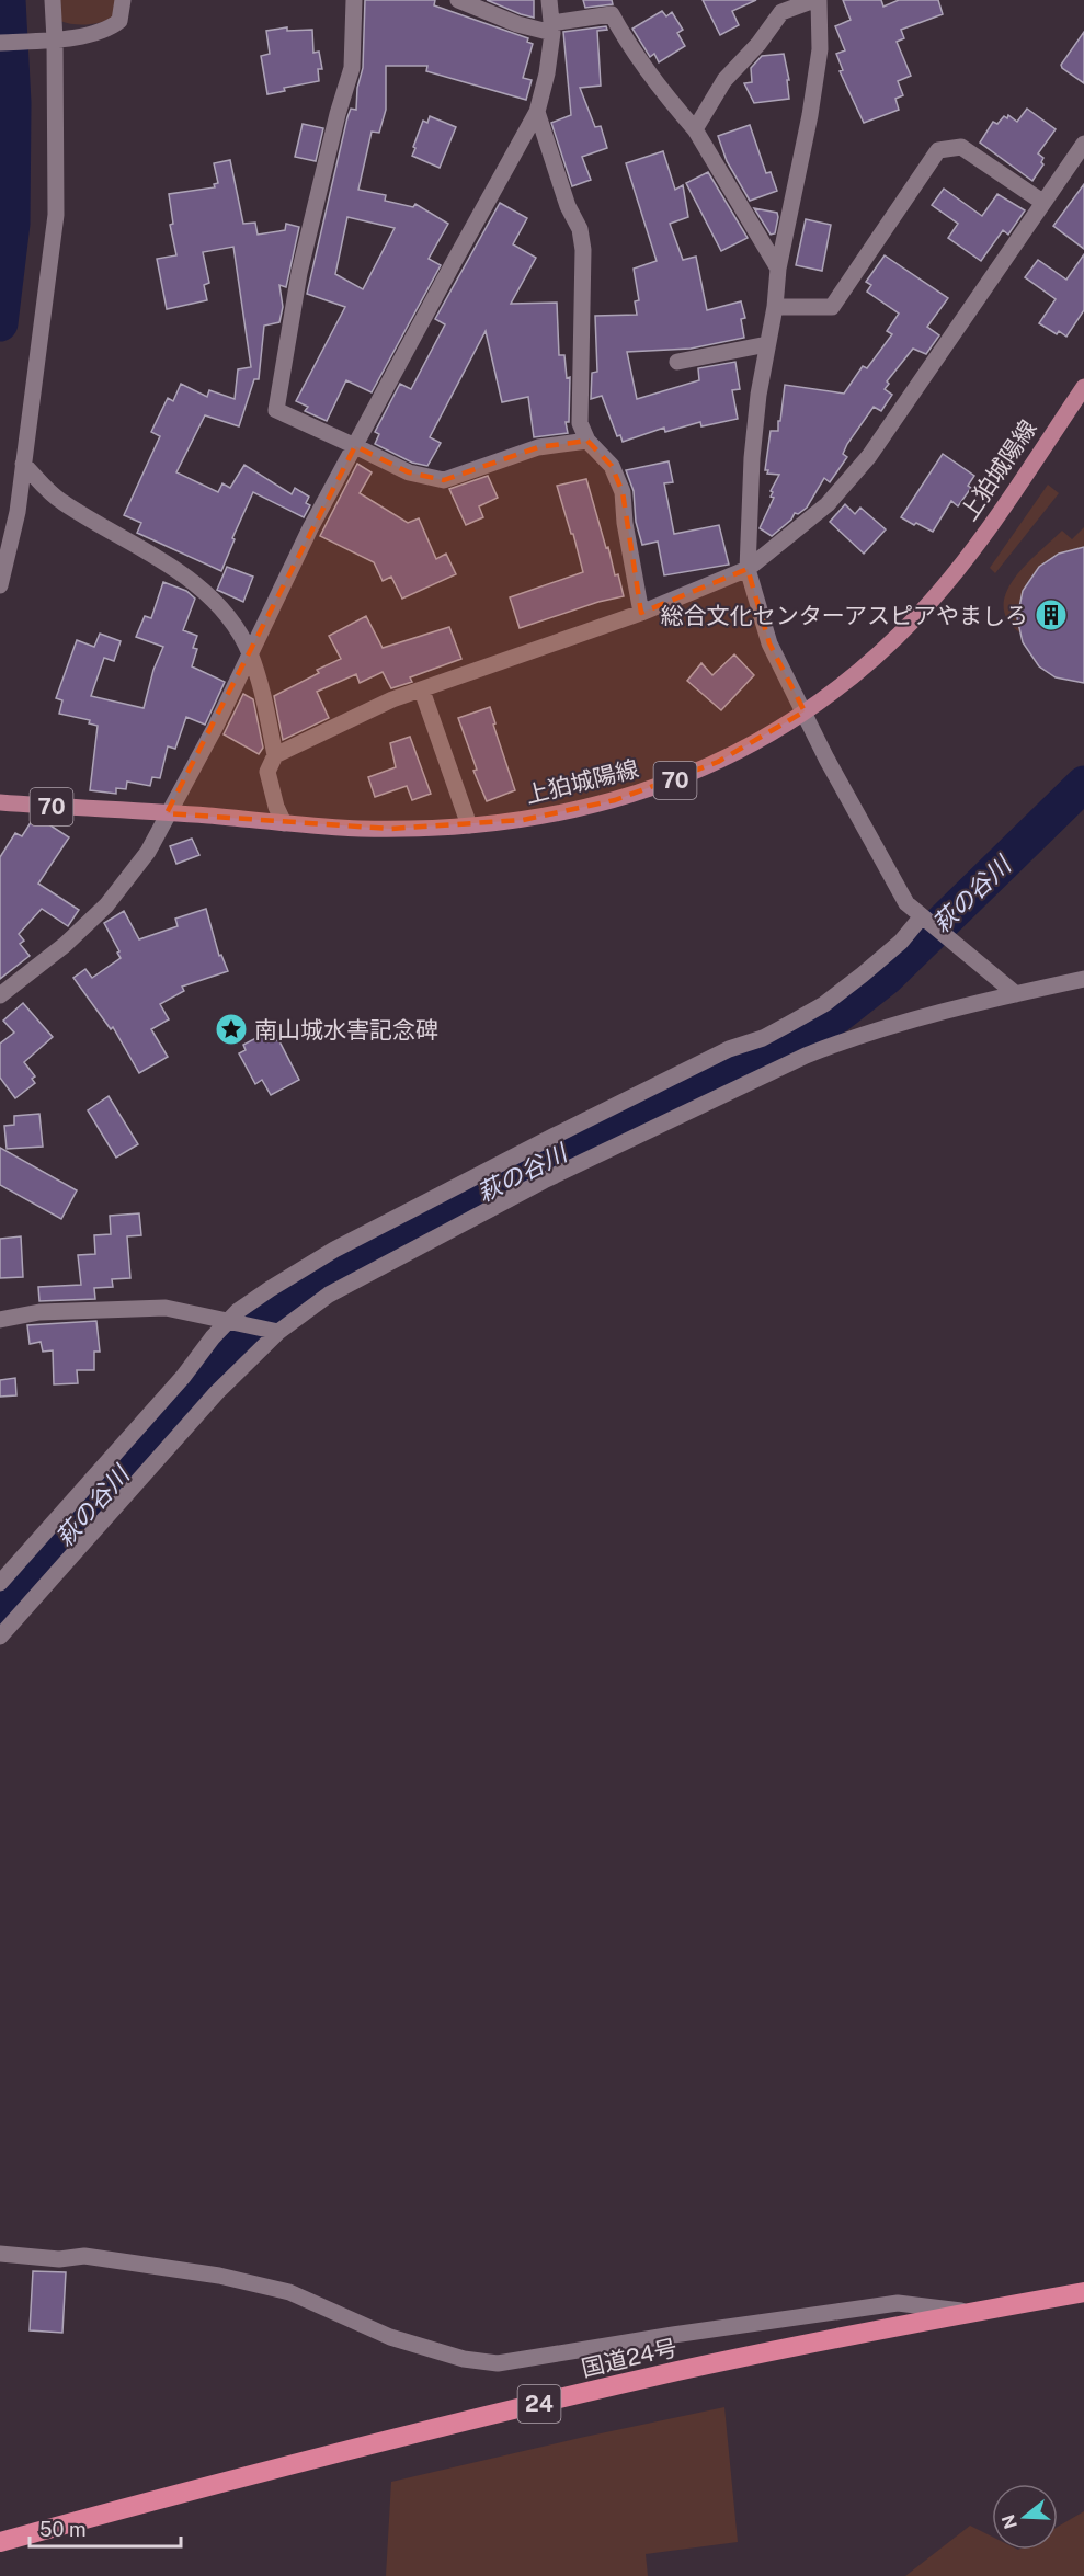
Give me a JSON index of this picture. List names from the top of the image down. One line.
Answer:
{"streets":{"highway":["国道24号","24"],"main road":["上狛城陽線","70"]},"water":["萩の谷川"],"places":{"building":["総合文化センターアスピアやましろ"],"place":["南山城水害記念碑"]},"scale_bar":"50 m","north":"left"}
